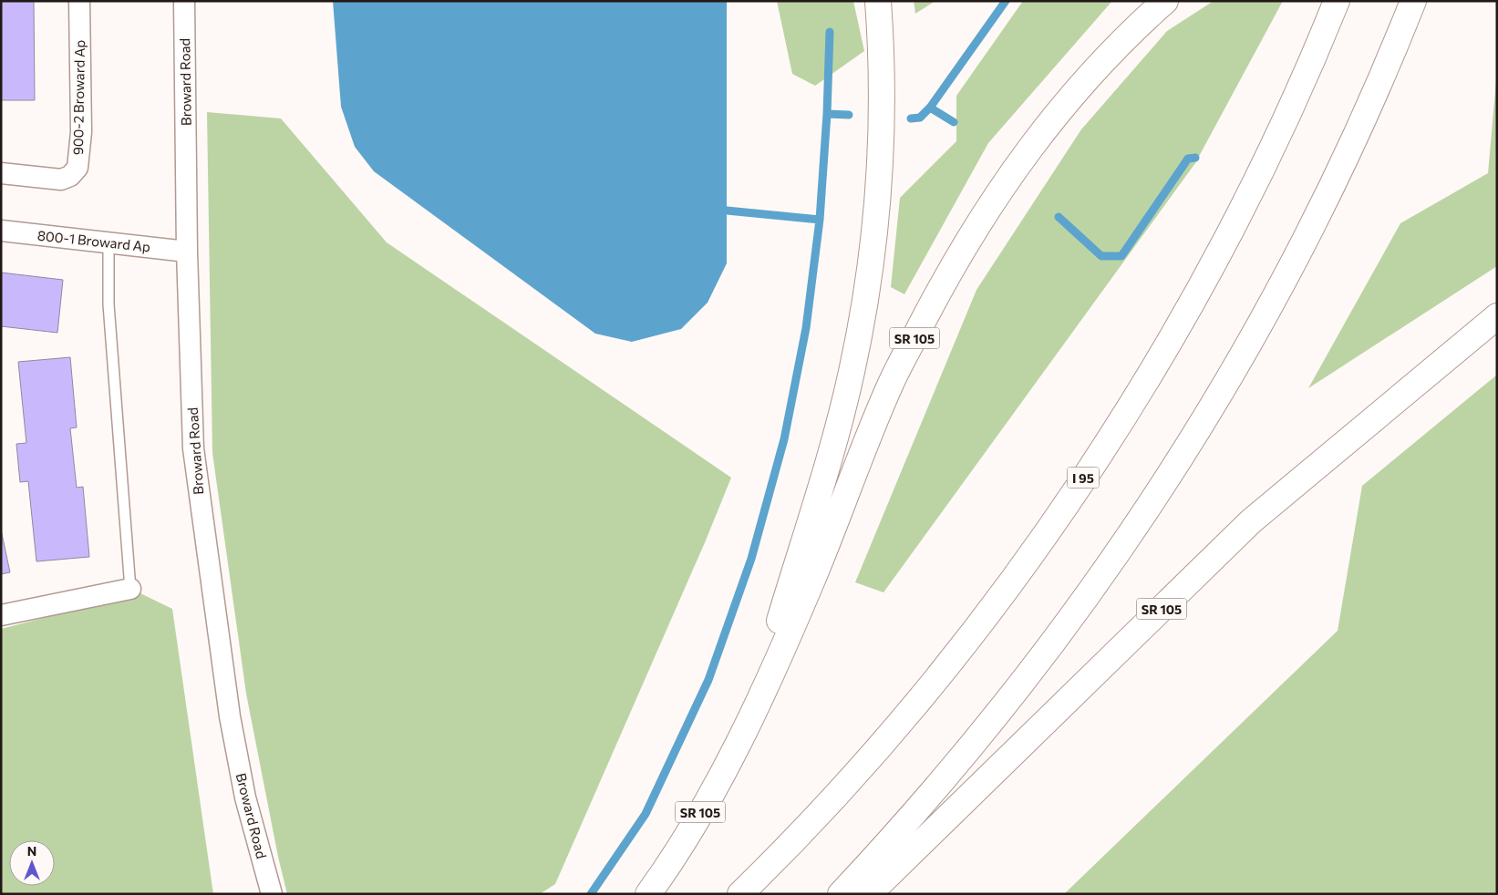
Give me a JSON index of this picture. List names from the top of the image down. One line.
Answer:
{"streets":{"highway":["SR 105","I 95"],"street":["Broward Road","900-2 Broward Ap","800-1 Broward Ap"]},"crossings":[["Broward Road","800-1 Broward Ap"]],"north":"top"}
